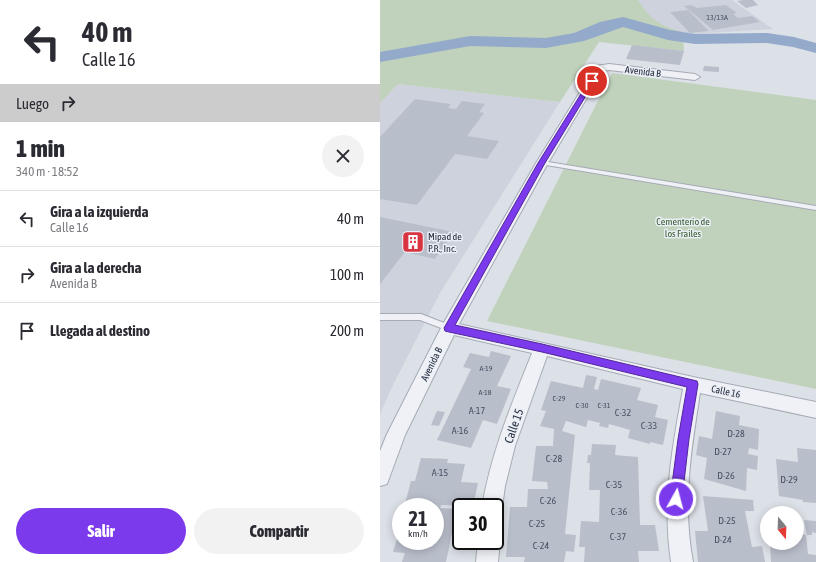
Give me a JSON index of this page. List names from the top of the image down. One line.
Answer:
{"streets":{"street":["Avenida B","Calle 16","Calle 15"]},"crossings":[["Avenida B","Calle 16"],["Calle 16","Calle 15"]],"parks":["Cementerio de los Frailes"],"places":{"building":["Mipad de P.R., Inc."]},"house_numbers":["13/13A","A-19","A-18","C-29","C-30","C-31","A-17","C-32","C-33","A-16","D-28","D-27","C-28","A-15","D-26","D-29","C-35","C-26","C-36","D-25","C-25","C-37","D-24","C-24"],"north":"bottom","page":{"turn":["40 m","Calle 16"],"then":"Luego","heading":["1 min","340 m · 18:52"],"list":[{"name":"Gira a la izquierda","note":"Calle 16","value":"40 m"},{"name":"Gira a la derecha","note":"Avenida B","value":"100 m"},{"name":"Llegada al destino","value":"200 m"}],"speed":"21 km/h","limit":"30","buttons":["Salir","Compartir"]}}
